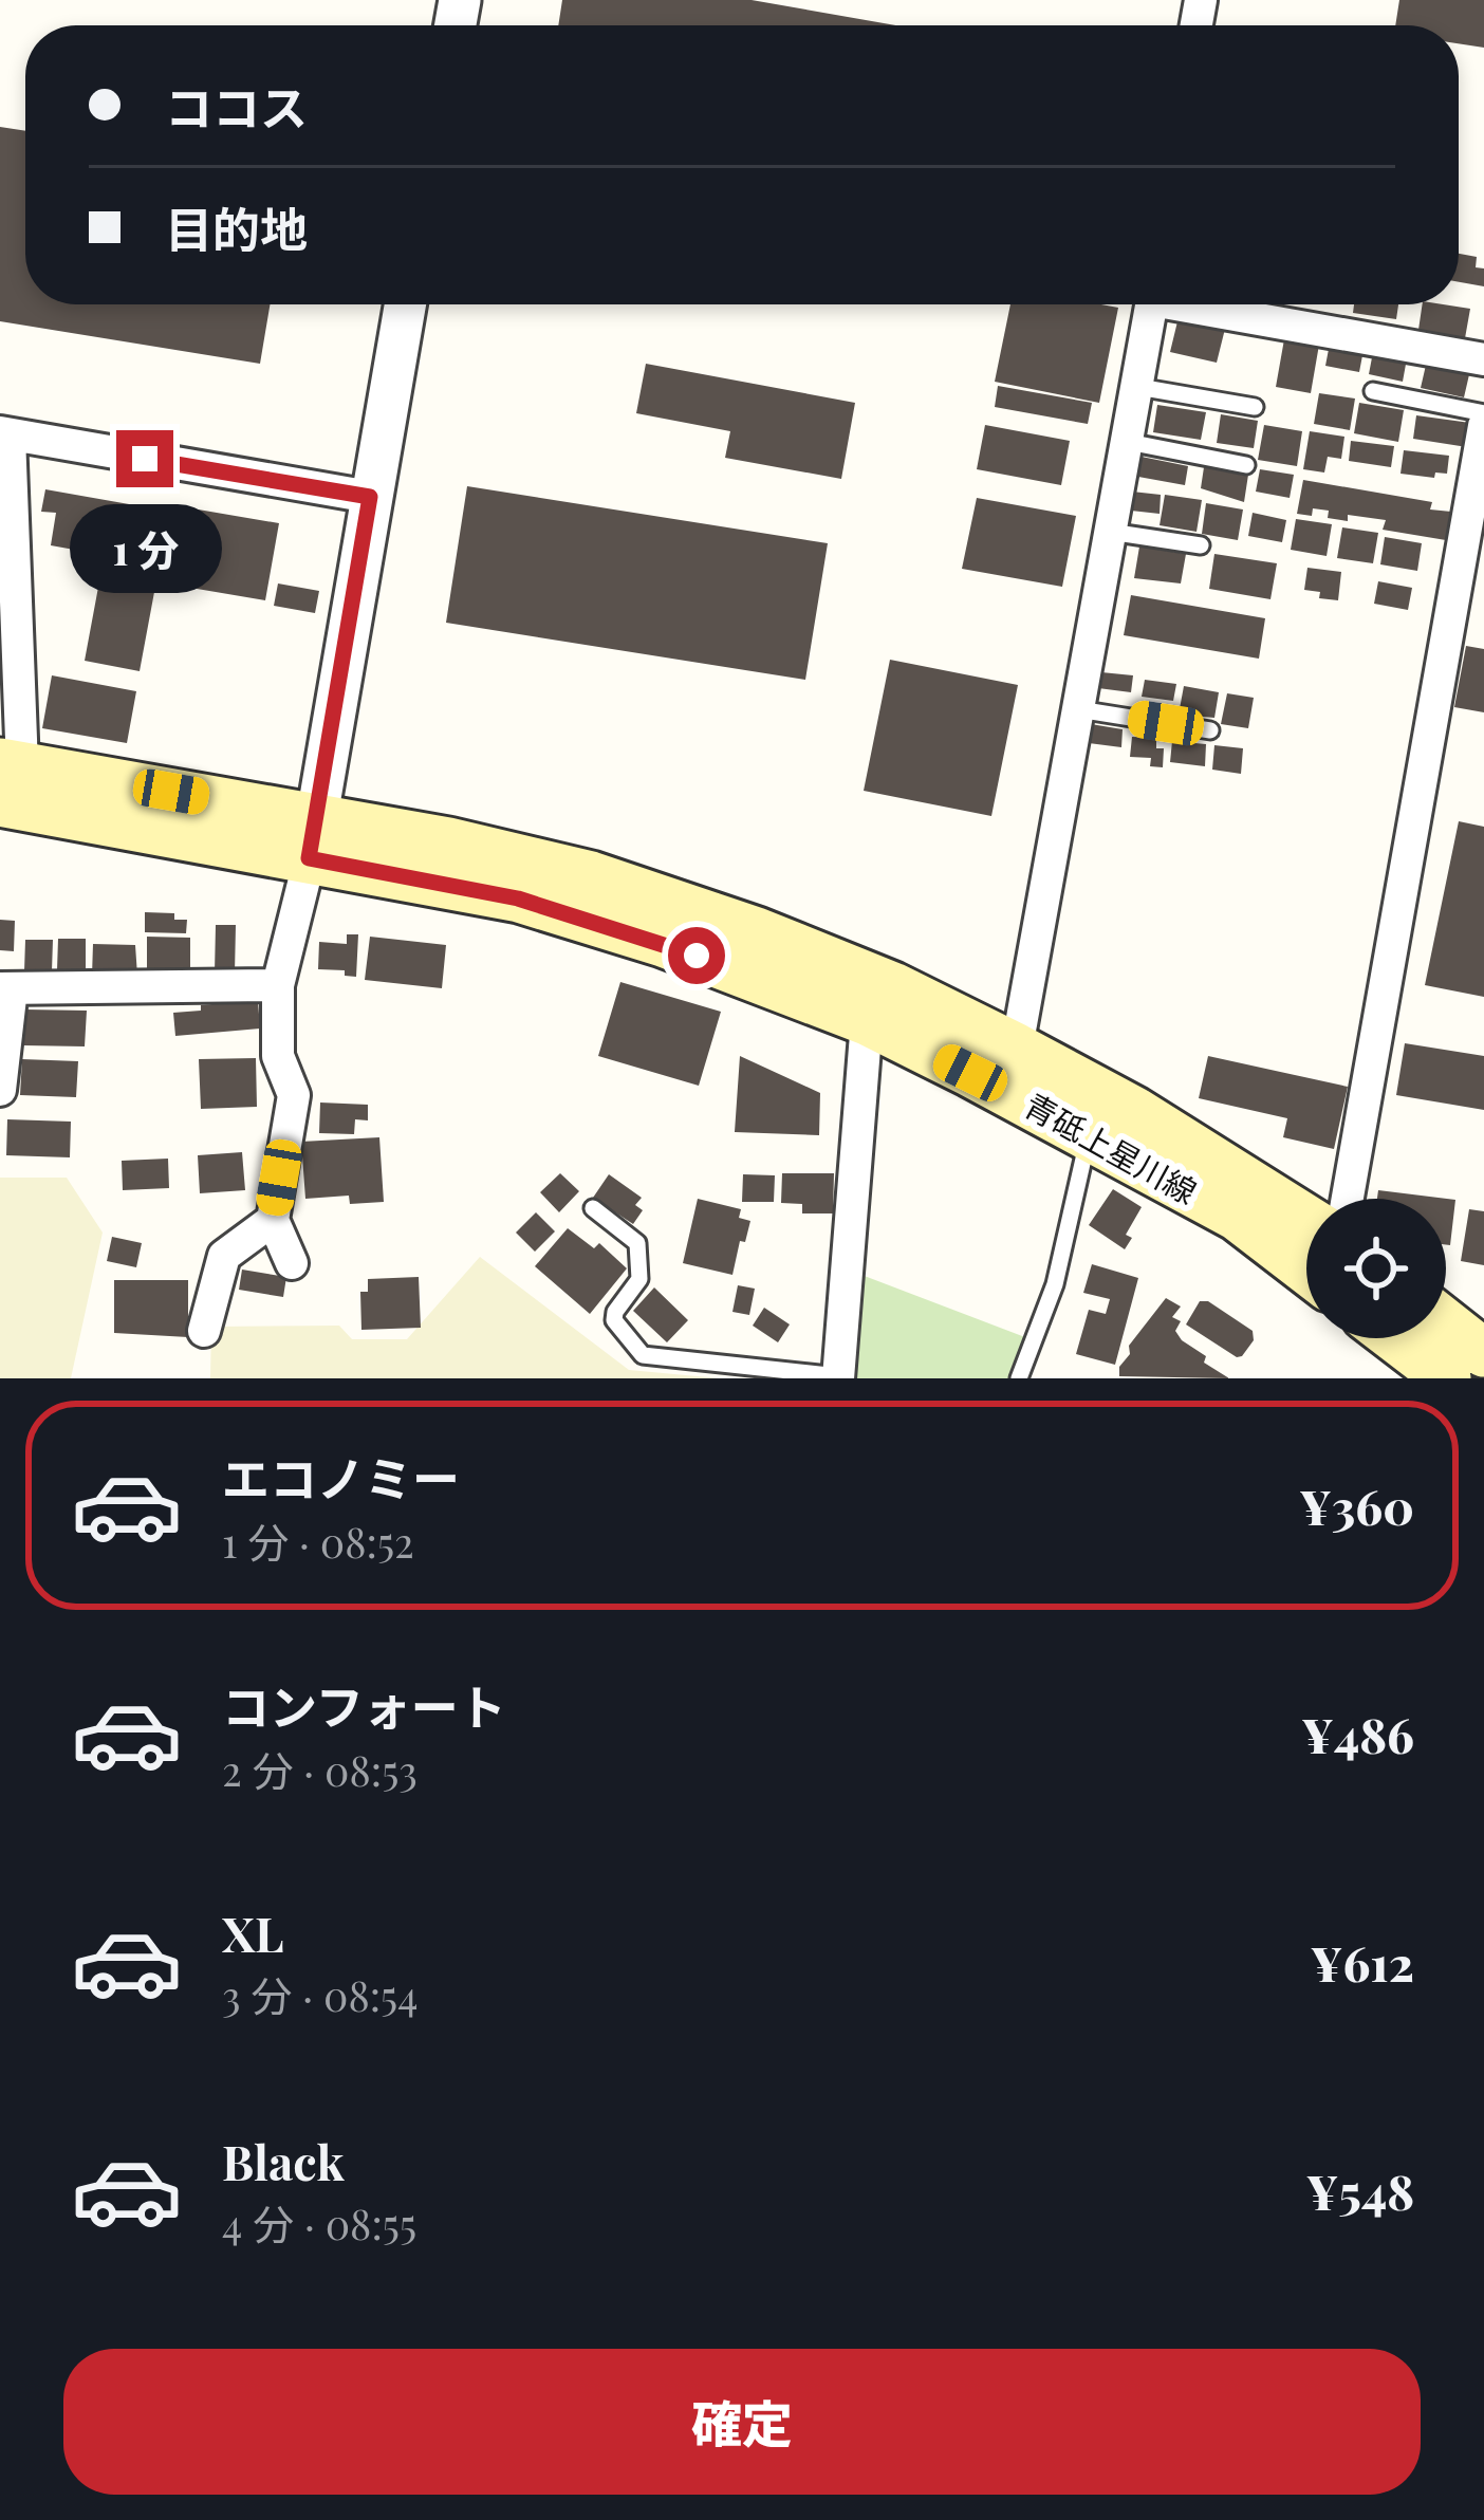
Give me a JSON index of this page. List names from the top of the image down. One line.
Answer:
{"streets":{"main road":["青砥上星川線"]},"page":{"banner":["ココス","目的地"],"bubble":"1 分","list":[{"name":"エコノミー","note":"1 分 · 08:52","value":"¥360"},{"name":"コンフォート","note":"2 分 · 08:53","value":"¥486"},{"name":"XL","note":"3 分 · 08:54","value":"¥612"},{"name":"Black","note":"4 分 · 08:55","value":"¥548"}],"buttons":"確定"}}
